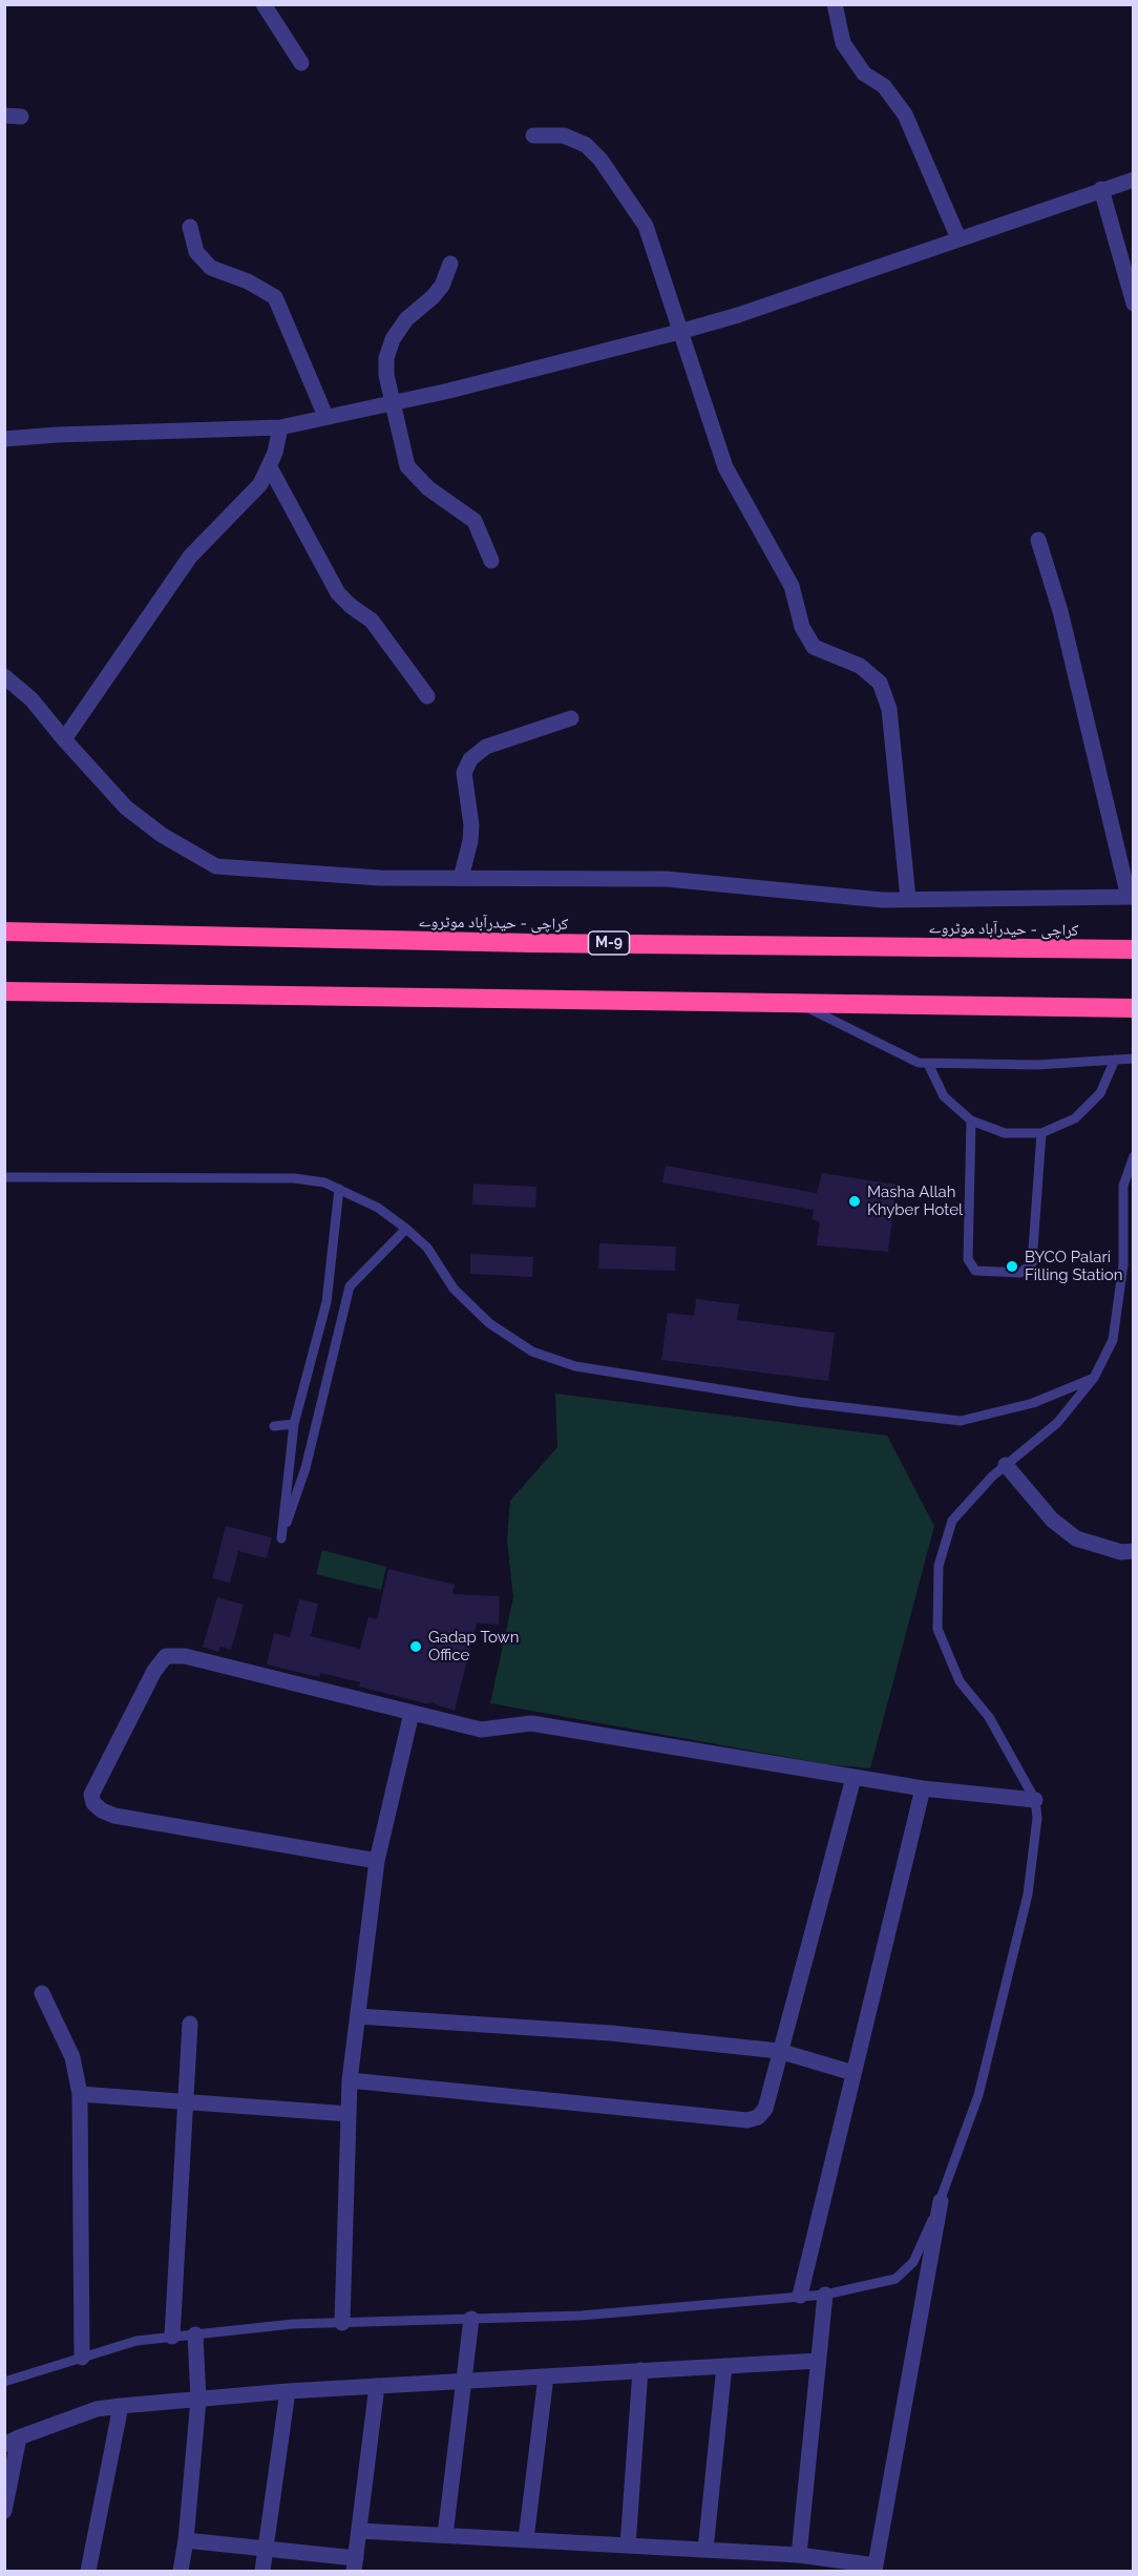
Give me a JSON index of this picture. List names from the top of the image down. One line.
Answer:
{"streets":{"highway":["کراچی - حیدرآباد موٹروے","M-9"]},"places":["Masha Allah Khyber Hotel","BYCO Palari Filling Station","Gadap Town Office"]}
